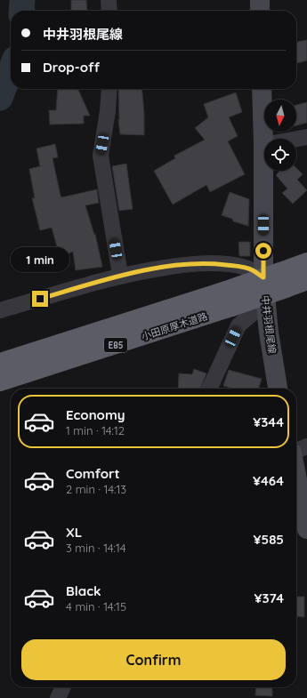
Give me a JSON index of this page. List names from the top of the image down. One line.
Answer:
{"streets":{"highway":["小田原厚木道路","E85"],"main road":["中井羽根尾線"]},"crossings":[["中井羽根尾線","小田原厚木道路"]],"north":"bottom","page":{"banner":["中井羽根尾線","Drop-off"],"bubble":"1 min","list":[{"name":"Economy","note":"1 min · 14:12","value":"¥344"},{"name":"Comfort","note":"2 min · 14:13","value":"¥464"},{"name":"XL","note":"3 min · 14:14","value":"¥585"},{"name":"Black","note":"4 min · 14:15","value":"¥374"}],"buttons":"Confirm"}}
